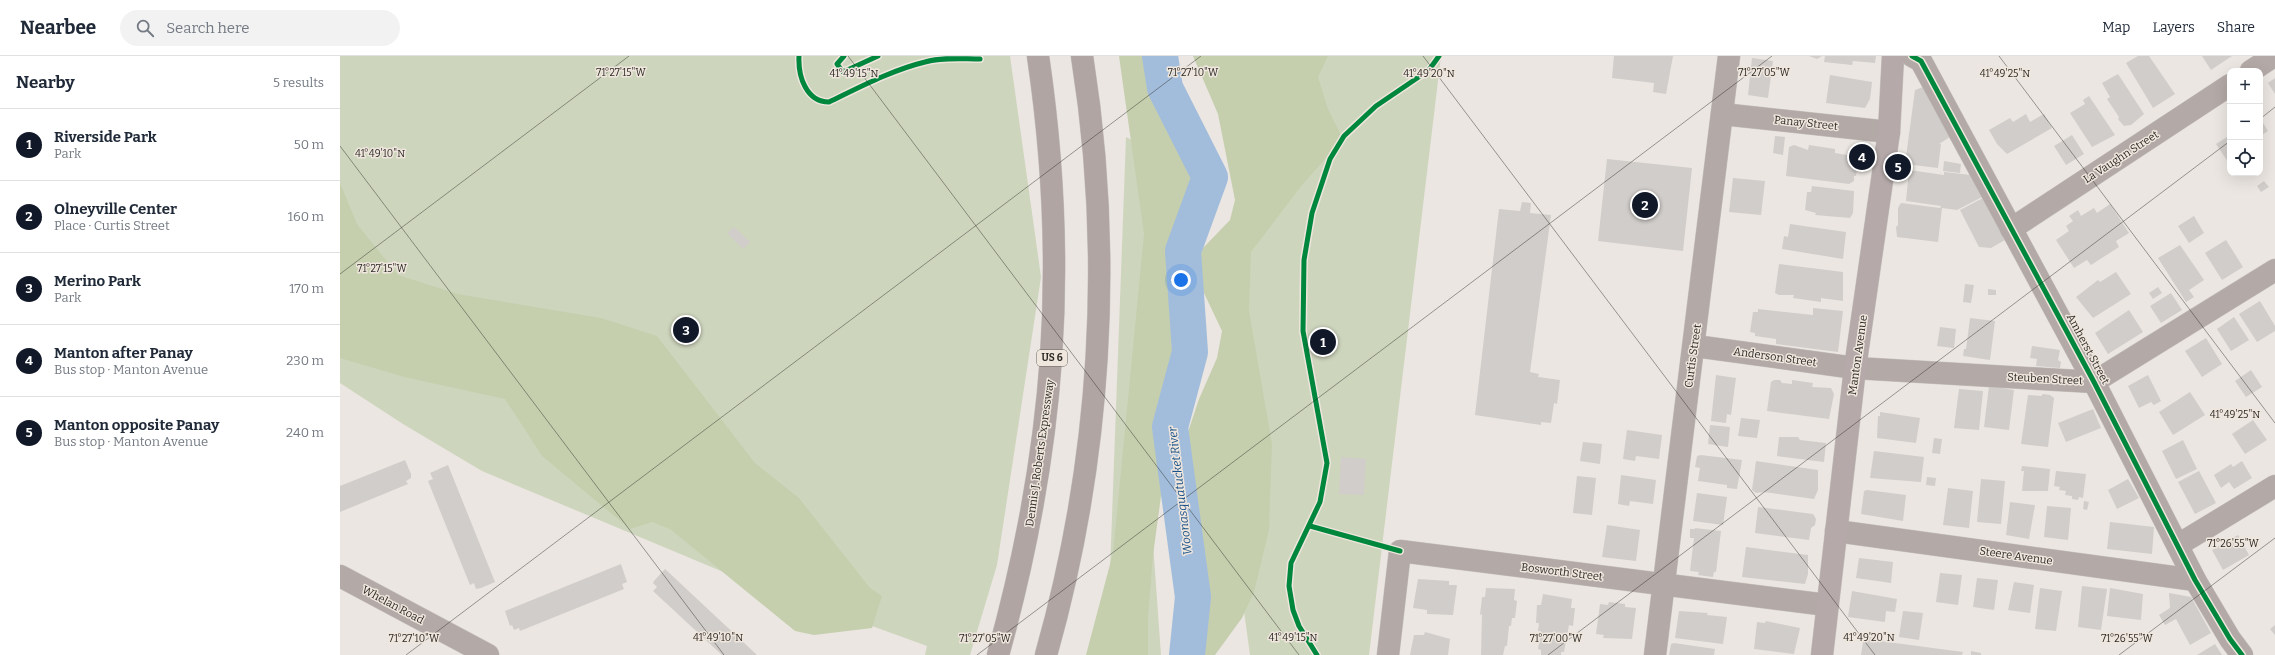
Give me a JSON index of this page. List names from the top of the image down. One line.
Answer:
{"streets":{"highway":["US 6","Dennis J. Roberts Expressway"],"main road":["Manton Avenue"],"street":["Panay Street","La Vaughn Street","Amherst Street","Curtis Street","Anderson Street","Steuben Street","Steere Avenue","Bosworth Street","Whelan Road"]},"crossings":[["Panay Street","Manton Avenue"],["Panay Street","Curtis Street"],["La Vaughn Street","Amherst Street"],["Amherst Street","Steuben Street"],["Amherst Street","Steere Avenue"],["Manton Avenue","Anderson Street"],["Manton Avenue","Steuben Street"],["Manton Avenue","Steere Avenue"],["Manton Avenue","Bosworth Street"],["Curtis Street","Anderson Street"],["Curtis Street","Bosworth Street"],["Anderson Street","Steuben Street"]],"water":["Woonasquatucket River"],"page":{"header":"Nearbee","search":"Search here","nav":["Map","Layers","Share"],"heading":["Nearby","5 results"],"map_buttons":["+","−"],"list":[{"mark":"1","name":"Riverside Park","note":"Park","value":"50 m"},{"mark":"2","name":"Olneyville Center","note":"Place · Curtis Street","value":"160 m"},{"mark":"3","name":"Merino Park","note":"Park","value":"170 m"},{"mark":"4","name":"Manton after Panay","note":"Bus stop · Manton Avenue","value":"230 m"},{"mark":"5","name":"Manton opposite Panay","note":"Bus stop · Manton Avenue","value":"240 m"}],"pins":["4","5","2","3","1"]},"coordinates":["71°27'15\"W","71°27'10\"W","71°27'05\"W","41°49'15\"N","41°49'20\"N","41°49'25\"N","41°49'10\"N","71°26'55\"W","71°27'00\"W"]}
